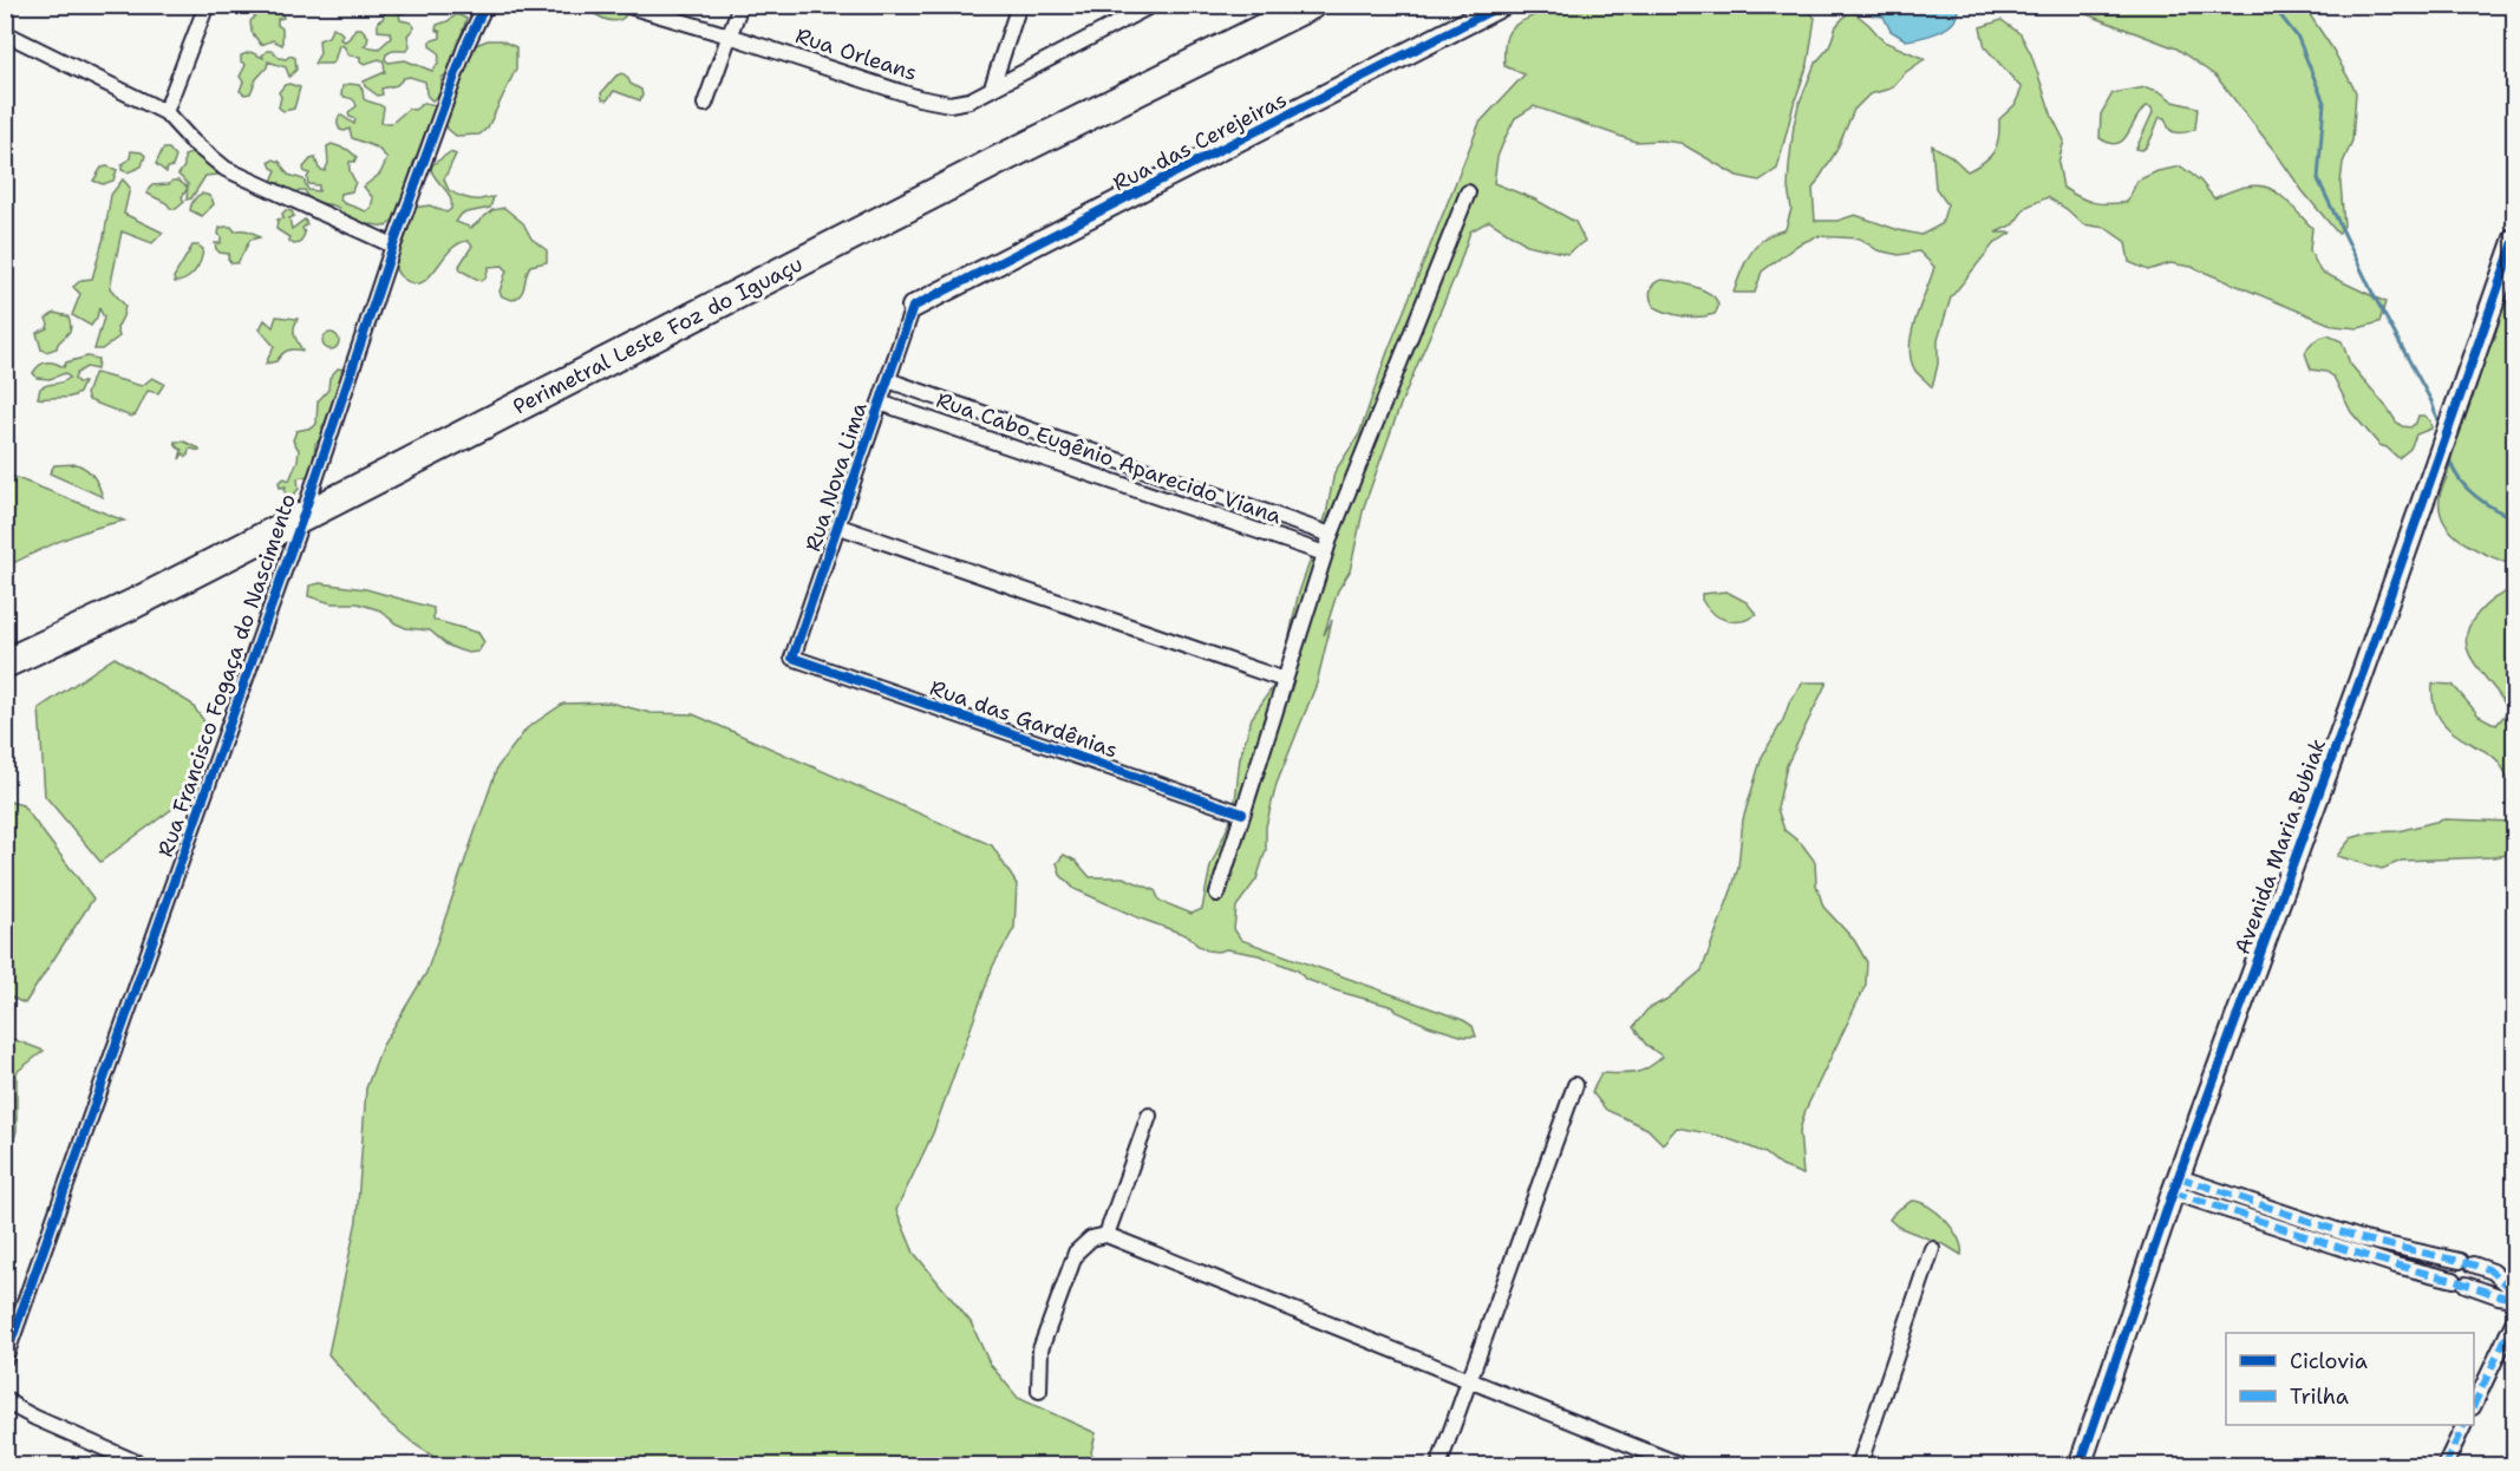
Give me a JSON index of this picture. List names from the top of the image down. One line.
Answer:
{"streets":{"highway":["Perimetral Leste Foz do Iguaçu"],"street":["Rua Orleans","Rua das Cerejeiras","Rua Cabo Eugênio Aparecido Viana","Rua Nova Lima","Rua Francisco Fogaça do Nascimento","Rua das Gardênias","Avenida Maria Bubiak"]},"crossings":[["Rua das Cerejeiras","Rua Nova Lima"],["Perimetral Leste Foz do Iguaçu","Rua Francisco Fogaça do Nascimento"],["Rua Cabo Eugênio Aparecido Viana","Rua Nova Lima"],["Rua Nova Lima","Rua das Gardênias"]],"legend":["Ciclovia","Trilha"]}
